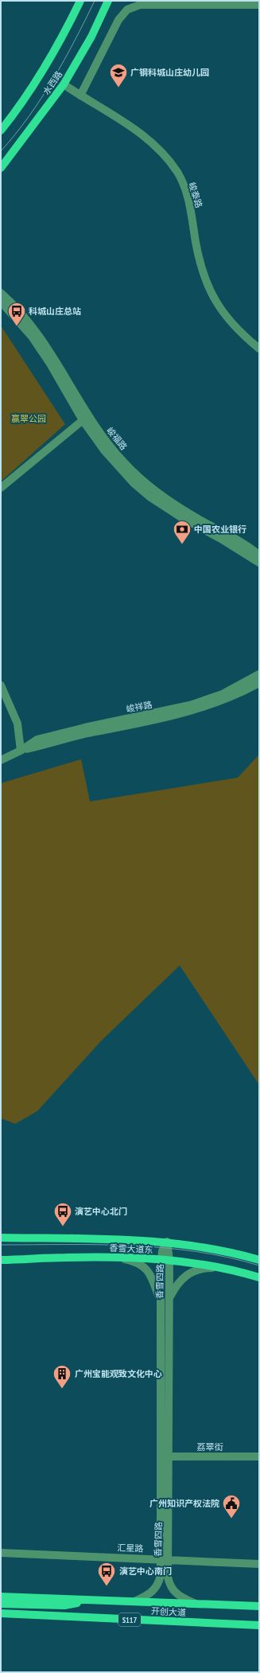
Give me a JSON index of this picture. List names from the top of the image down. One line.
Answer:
{"streets":{"main road":["水西路","香雪大道东","开创大道","S117"],"street":["峻泰路","峻福路","峻祥路","香雪四路","荔翠街","汇星路"]},"crossings":[["水西路","峻泰路"],["香雪大道东","香雪四路"],["香雪四路","荔翠街"],["香雪四路","汇星路"],["香雪四路","开创大道"]],"parks":["赢翠公园"],"places":{"school or university":["广钢科城山庄幼儿园"],"bus stop":["科城山庄总站","演艺中心北门","演艺中心南门"],"bank":["中国农业银行"],"building":["广州宝能观致文化中心"],"public building":["广州知识产权法院"]}}
